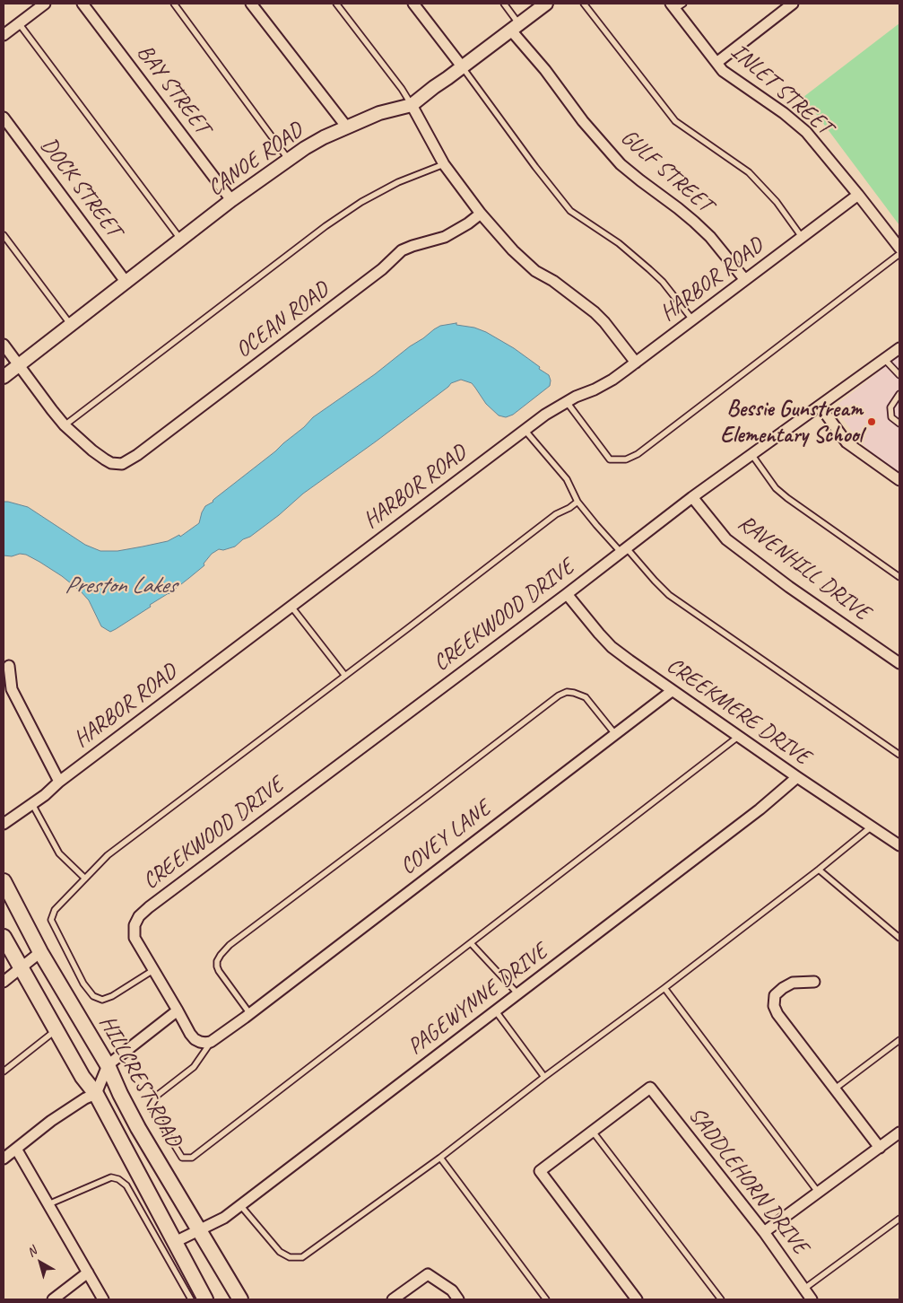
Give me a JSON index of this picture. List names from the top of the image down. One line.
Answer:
{"streets":{"main road":["HILLCREST ROAD"],"street":["BAY STREET","INLET STREET","CANOE ROAD","GULF STREET","DOCK STREET","HARBOR ROAD","OCEAN ROAD","RAVENHILL DRIVE","CREEKWOOD DRIVE","CREEKMERE DRIVE","COVEY LANE","PAGEWYNNE DRIVE","SADDLEHORN DRIVE"]},"crossings":[["BAY STREET","CANOE ROAD"],["INLET STREET","HARBOR ROAD"],["CANOE ROAD","GULF STREET"],["CANOE ROAD","DOCK STREET"],["GULF STREET","HARBOR ROAD"],["RAVENHILL DRIVE","CREEKWOOD DRIVE"],["CREEKWOOD DRIVE","CREEKMERE DRIVE"],["CREEKMERE DRIVE","COVEY LANE"],["CREEKMERE DRIVE","PAGEWYNNE DRIVE"],["PAGEWYNNE DRIVE","HILLCREST ROAD"]],"water":["Preston Lakes"],"places":["Bessie Gunstream Elementary School"],"north":"top left"}
